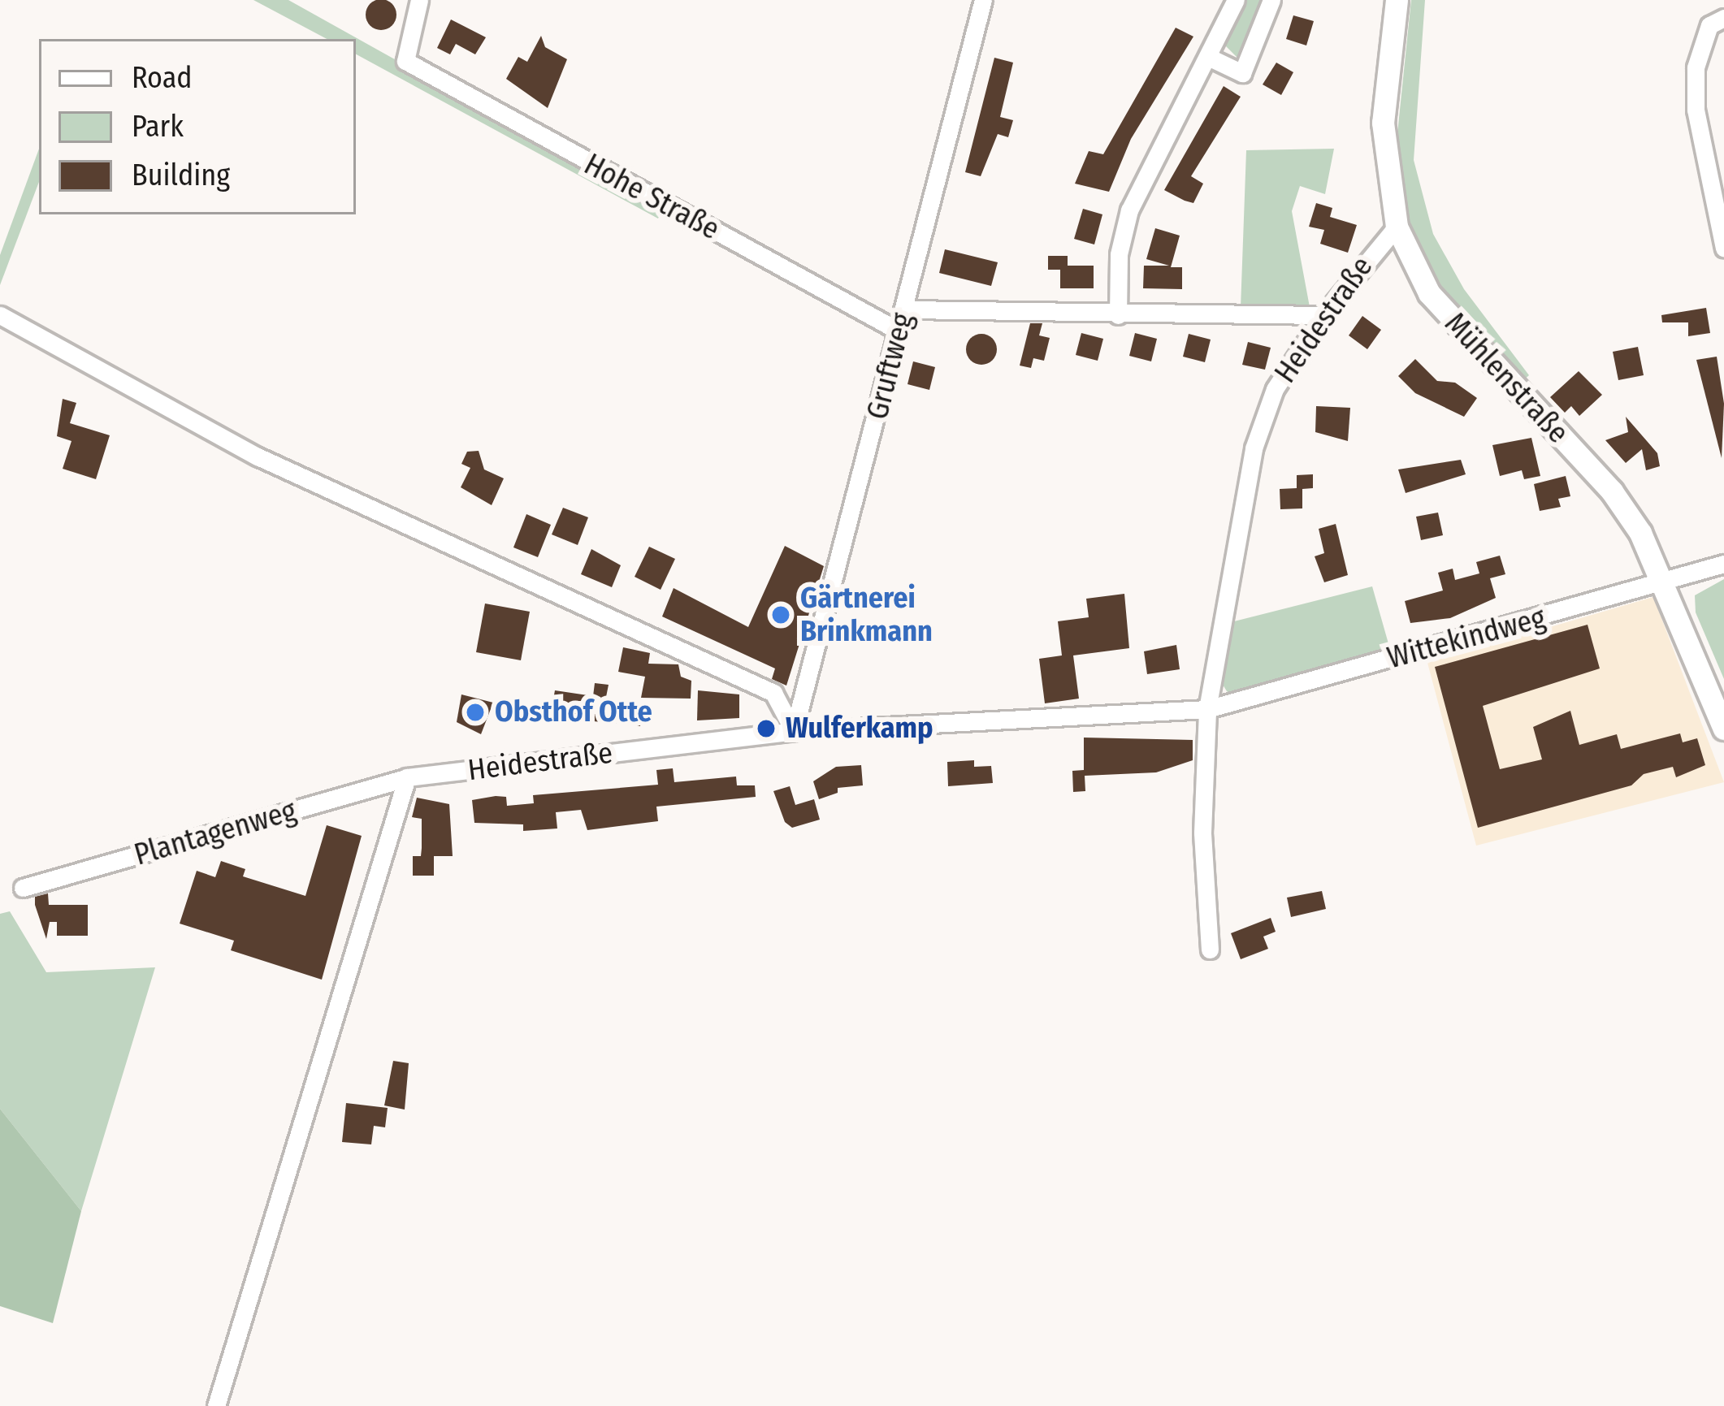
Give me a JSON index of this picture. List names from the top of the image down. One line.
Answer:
{"streets":{"street":["Hohe Straße","Heidestraße","Gruftweg","Mühlenstraße","Wittekindweg","Plantagenweg"]},"crossings":[["Hohe Straße","Gruftweg"],["Heidestraße","Gruftweg"],["Heidestraße","Mühlenstraße"],["Heidestraße","Wittekindweg"],["Heidestraße","Plantagenweg"],["Mühlenstraße","Wittekindweg"]],"places":["Gärtnerei Brinkmann","Obsthof Otte","Wulferkamp"],"legend":["Road","Park","Building"]}
